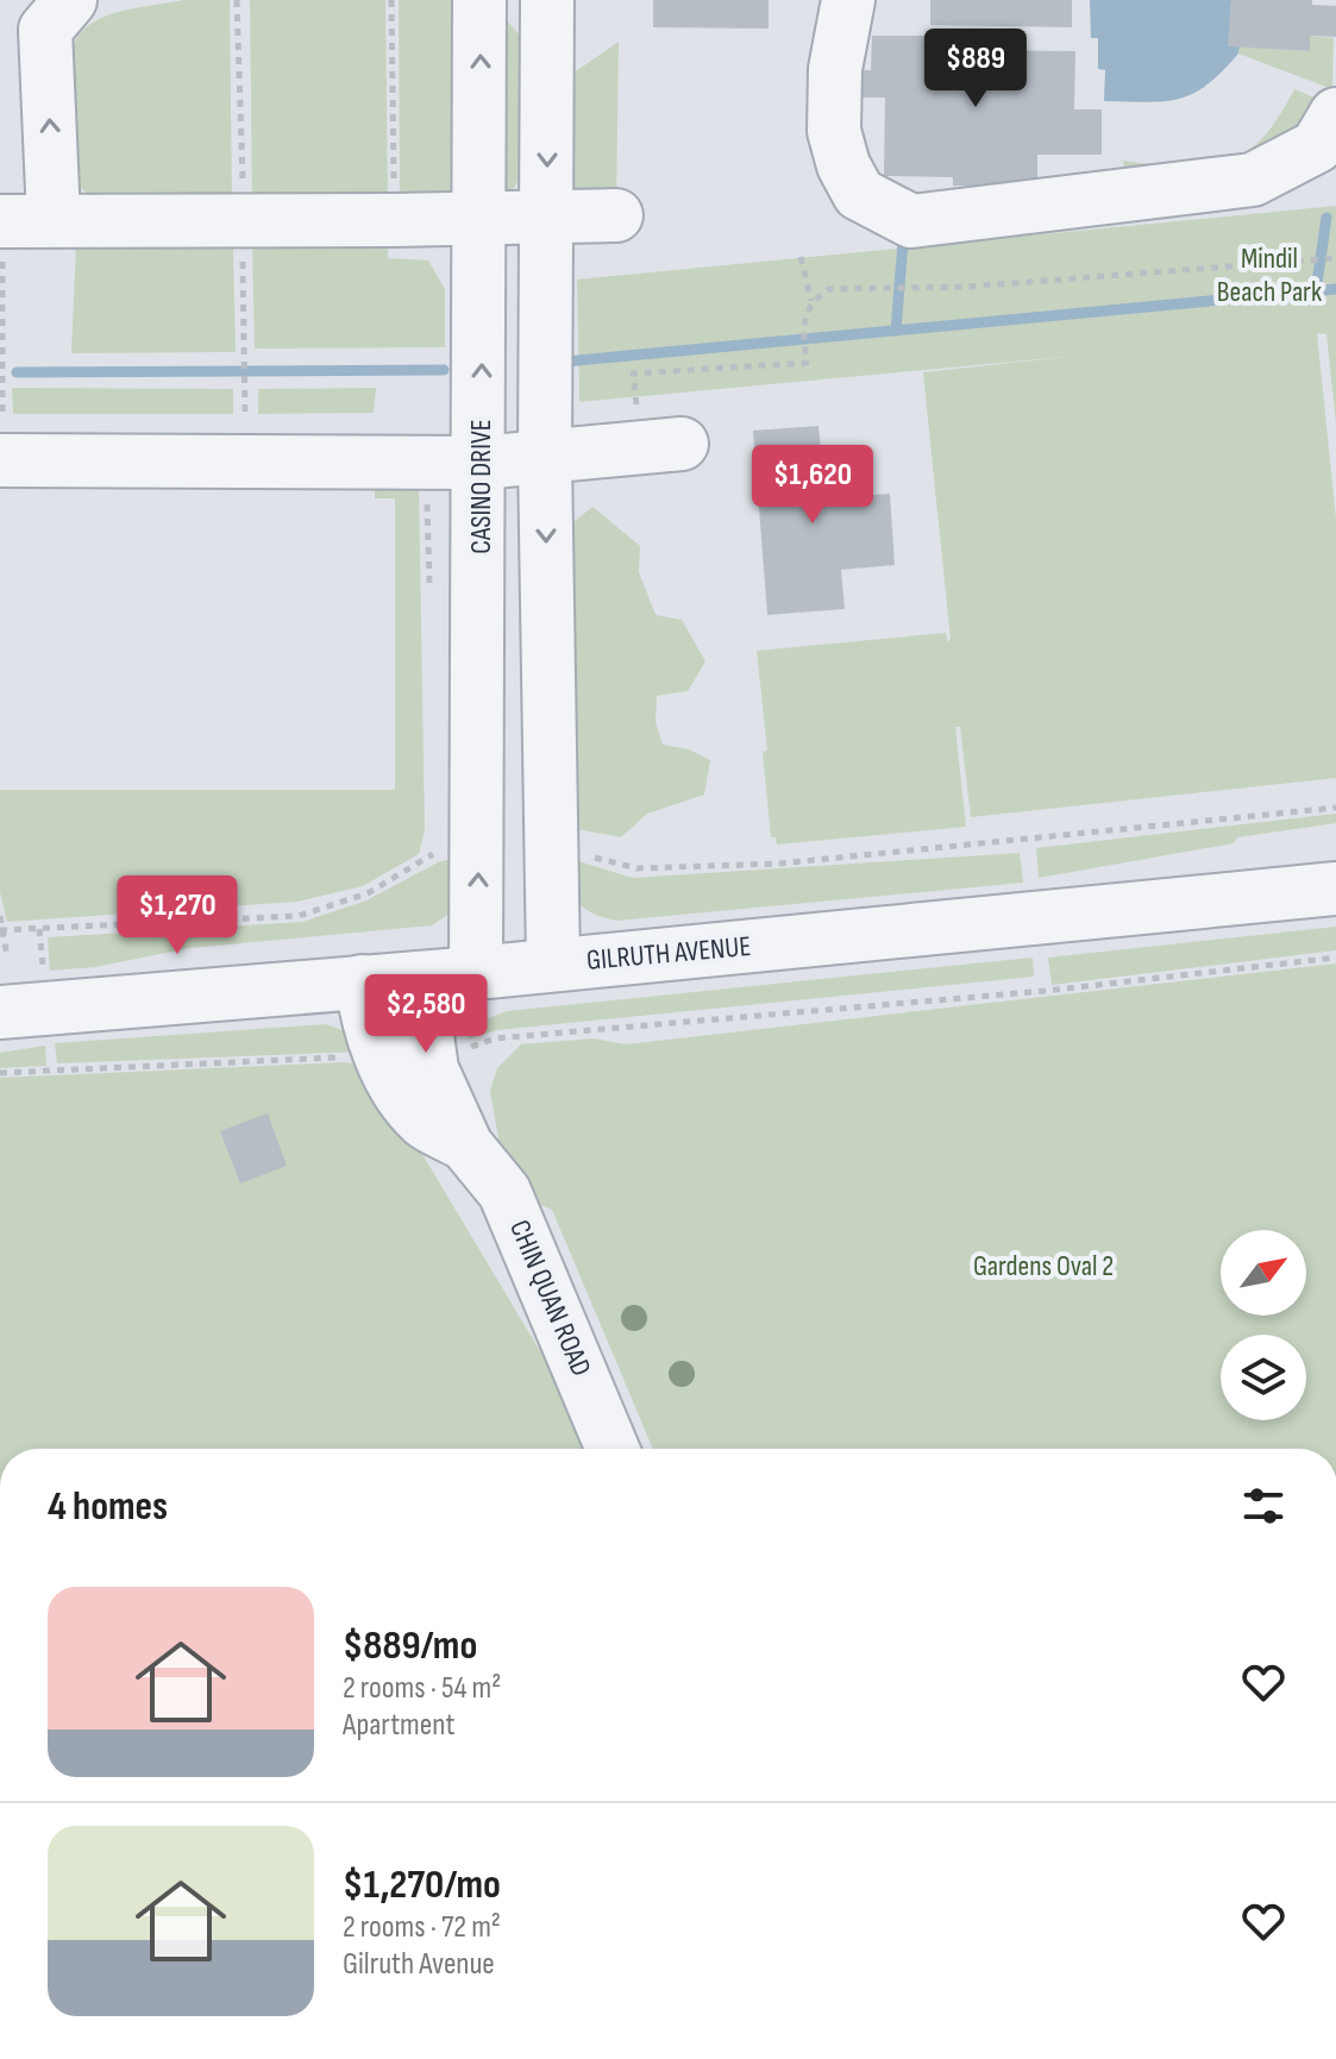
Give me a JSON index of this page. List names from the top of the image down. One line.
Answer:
{"streets":{"street":["CASINO DRIVE","GILRUTH AVENUE","CHIN QUAN ROAD"]},"crossings":[["CASINO DRIVE","GILRUTH AVENUE"],["GILRUTH AVENUE","CHIN QUAN ROAD"]],"parks":["Mindil Beach Park","Gardens Oval 2"],"north":"top right","page":{"price":["$889","$1,620","$1,270","$2,580"],"heading":"4 homes","list":[{"name":"$889/mo","note":"2 rooms · 54 m² · Apartment"},{"name":"$1,270/mo","note":"2 rooms · 72 m² · Gilruth Avenue"}]}}
